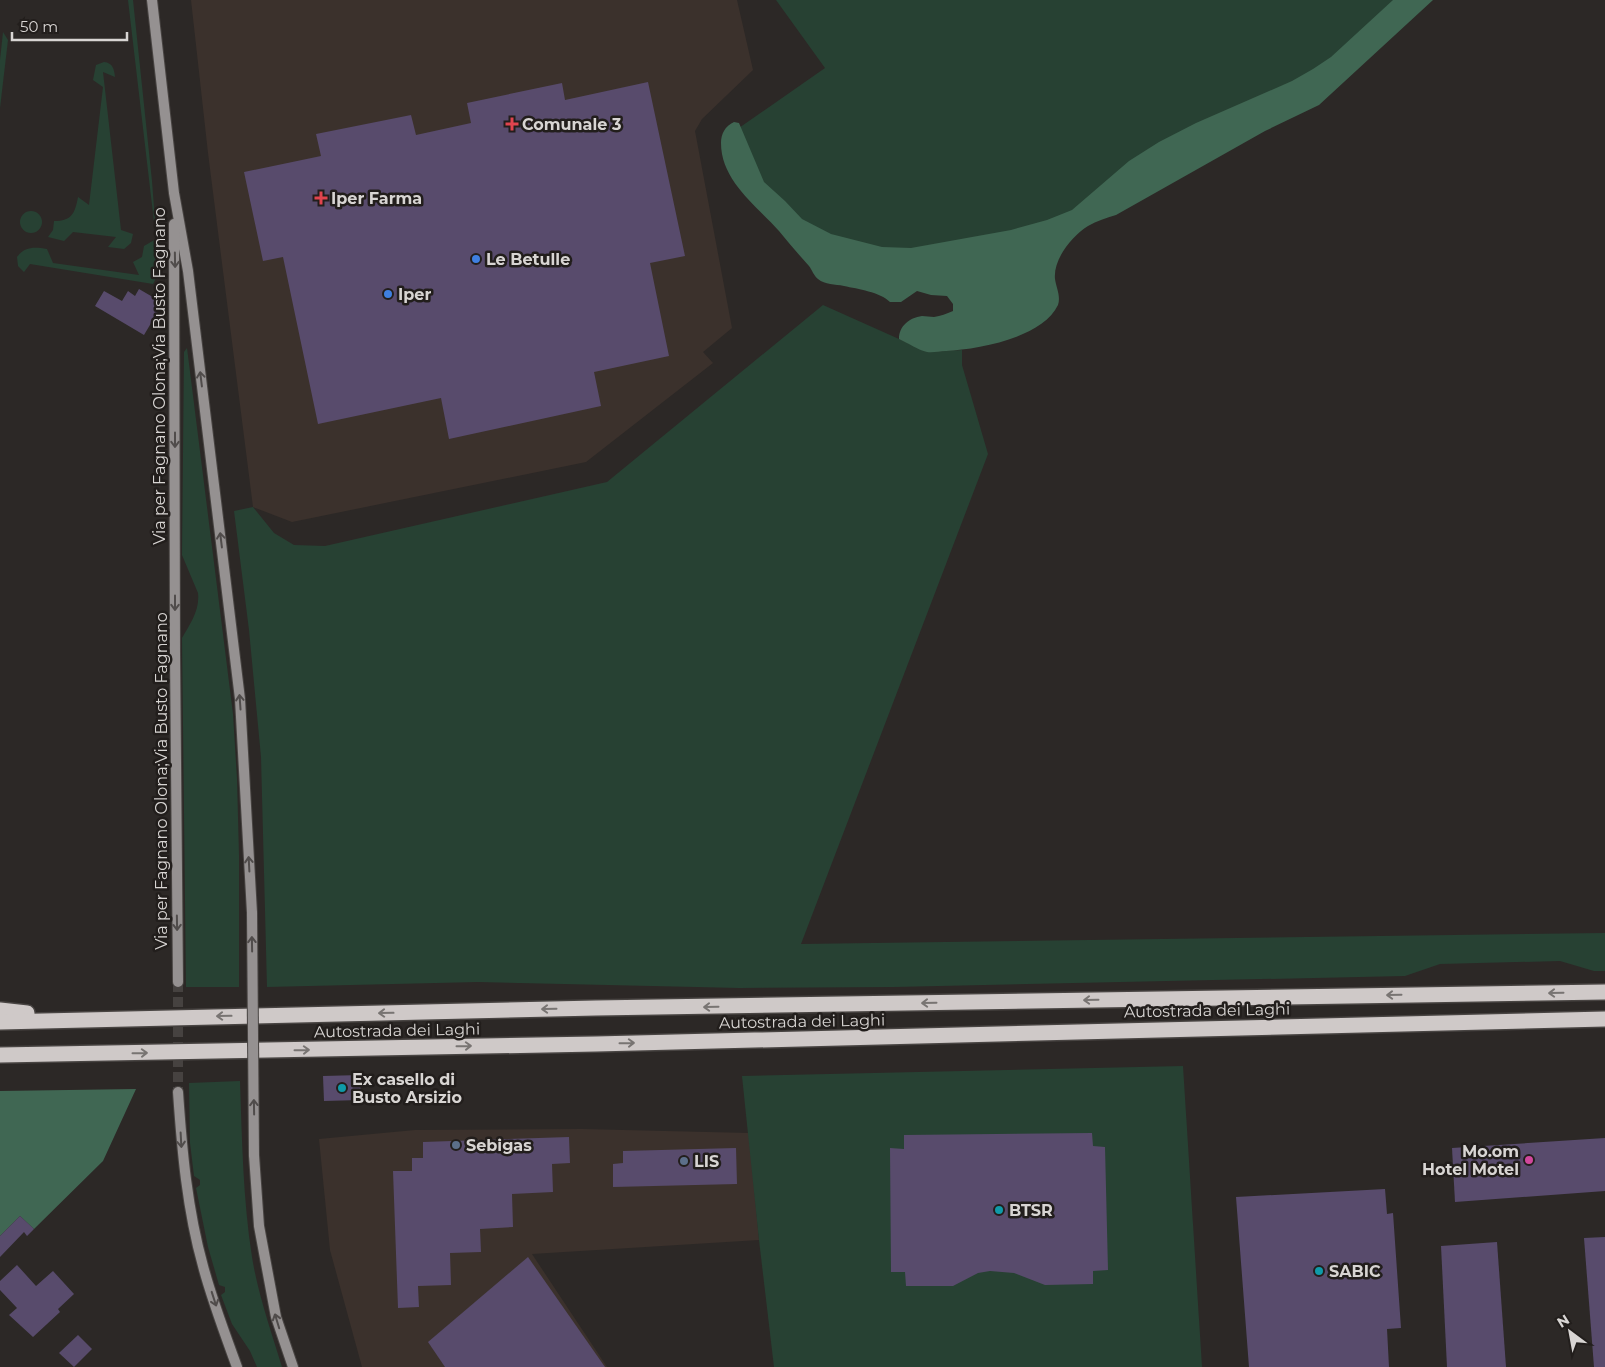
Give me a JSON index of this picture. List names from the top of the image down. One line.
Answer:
{"streets":{"highway":["Autostrada dei Laghi"],"main road":["Via per Fagnano Olona;Via Busto Fagnano"]},"places":{"health":["Comunale 3","Iper Farma"],"other":["Le Betulle","Iper","Ex casello di Busto Arsizio","Sebigas","Mo.om Hotel Motel","LIS","BTSR","SABIC"]},"scale_bar":"50 m","north":"top left"}
